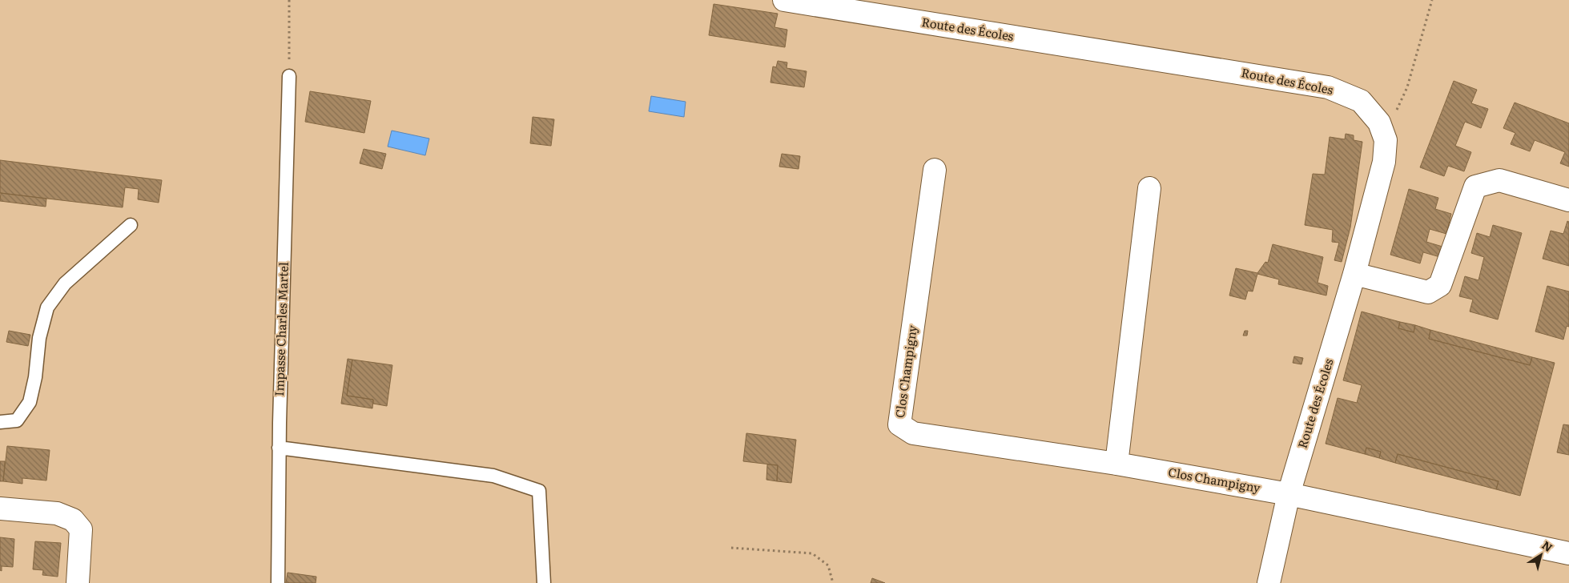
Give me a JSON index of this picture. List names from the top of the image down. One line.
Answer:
{"streets":{"street":["Route des Écoles","Clos Champigny"],"lane":["Impasse Charles Martel"]},"crossings":[["Route des Écoles","Clos Champigny"]],"north":"top right"}
